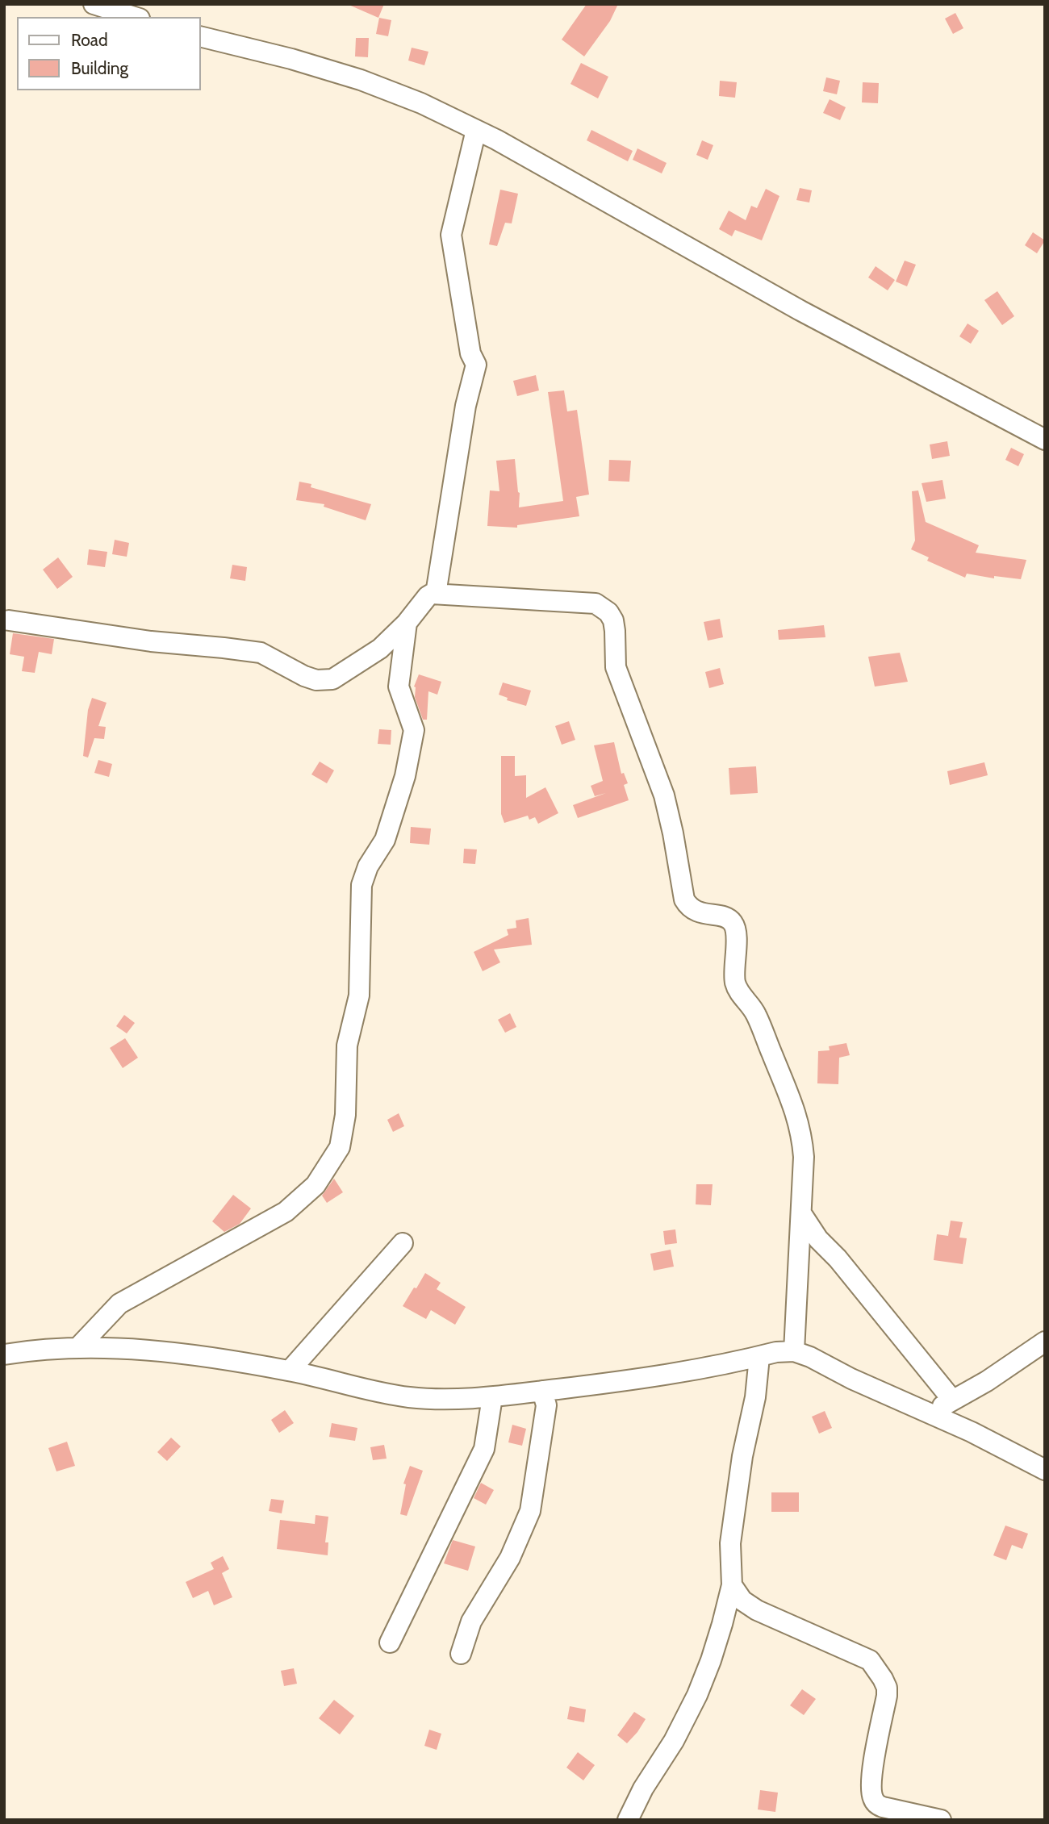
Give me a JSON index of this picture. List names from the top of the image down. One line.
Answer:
{"legend":["Road","Building"]}
